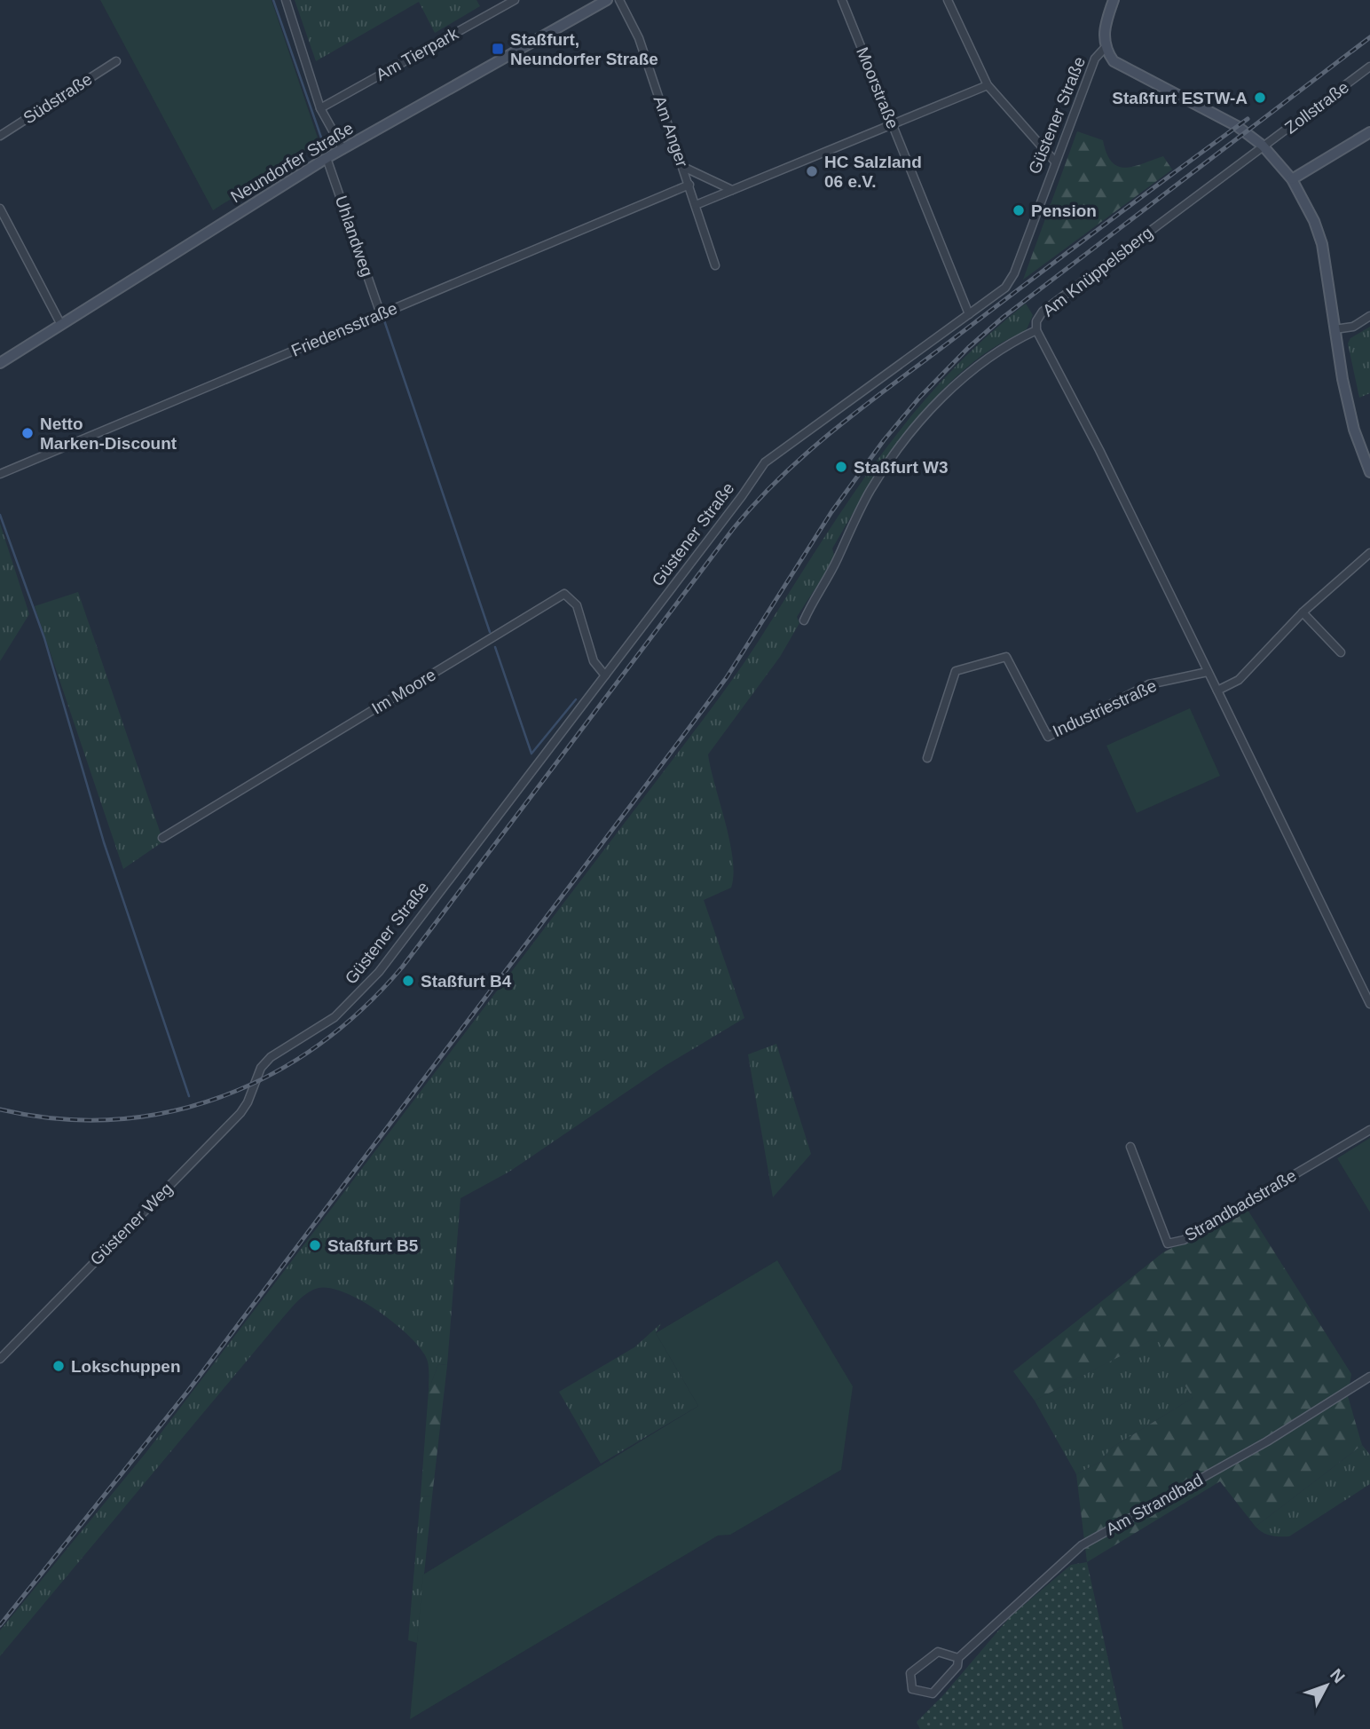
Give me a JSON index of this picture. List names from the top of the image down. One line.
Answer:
{"streets":{"main road":["Güstener Straße","Neundorfer Straße"],"street":["Am Tierpark","Moorstraße","Südstraße","Zollstraße","Am Anger","Uhlandweg","Am Knüppelsberg","Friedensstraße","Im Moore","Industriestraße","Strandbadstraße","Güstener Weg","Am Strandbad"]},"crossings":[["Moorstraße","Güstener Straße"],["Zollstraße","Am Knüppelsberg"],["Güstener Straße","Im Moore"],["Güstener Straße","Güstener Weg"],["Am Anger","Friedensstraße"],["Neundorfer Straße","Uhlandweg"],["Uhlandweg","Friedensstraße"]],"places":{"transit":["Staßfurt, Neundorfer Straße"],"other":["Staßfurt ESTW-A","HC Salzland 06 e.V.","Pension","Netto Marken-Discount","Staßfurt W3","Staßfurt B4","Staßfurt B5","Lokschuppen"]},"north":"top right"}
